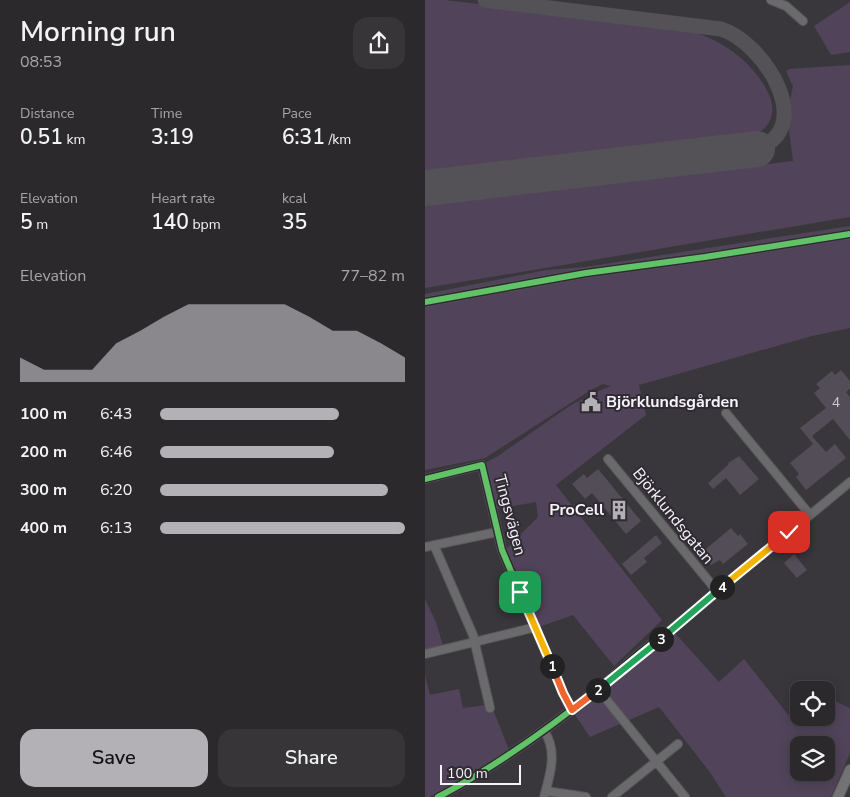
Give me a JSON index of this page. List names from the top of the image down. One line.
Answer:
{"streets":{"street":["Tingsvägen","Björklundsgatan"]},"places":{"public building":["Björklundsgården"],"building":["ProCell"]},"house_numbers":["4"],"scale_bar":"100 m","page":{"heading":["Morning run","08:53"],"stats":[["Distance","0.51 km"],["Time","3:19"],["Pace","6:31 /km"],["Elevation","5 m"],["Heart rate","140 bpm"],["kcal","35"]],"chart":["Elevation","77–82 m"],"list":[{"name":"100 m","note":"6:43"},{"name":"200 m","note":"6:46"},{"name":"300 m","note":"6:20"},{"name":"400 m","note":"6:13"}],"pins":["4","3","1","2"],"buttons":["Save","Share"],"scale":"100 m"}}
